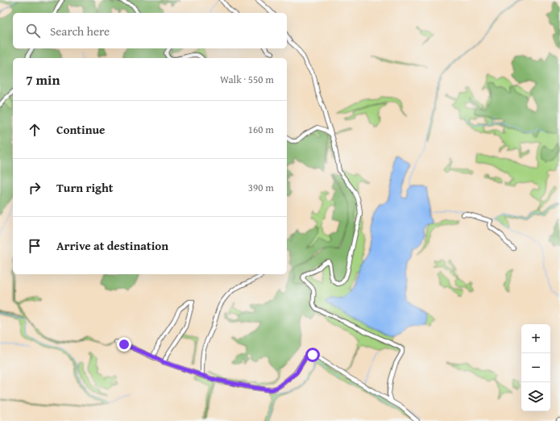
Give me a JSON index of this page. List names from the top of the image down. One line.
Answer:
{"page":{"search":"Search here","heading":["7 min","Walk · 550 m"],"list":[["Continue","160 m"],["Turn right","390 m"],"Arrive at destination"],"map_buttons":["+","−"]}}
